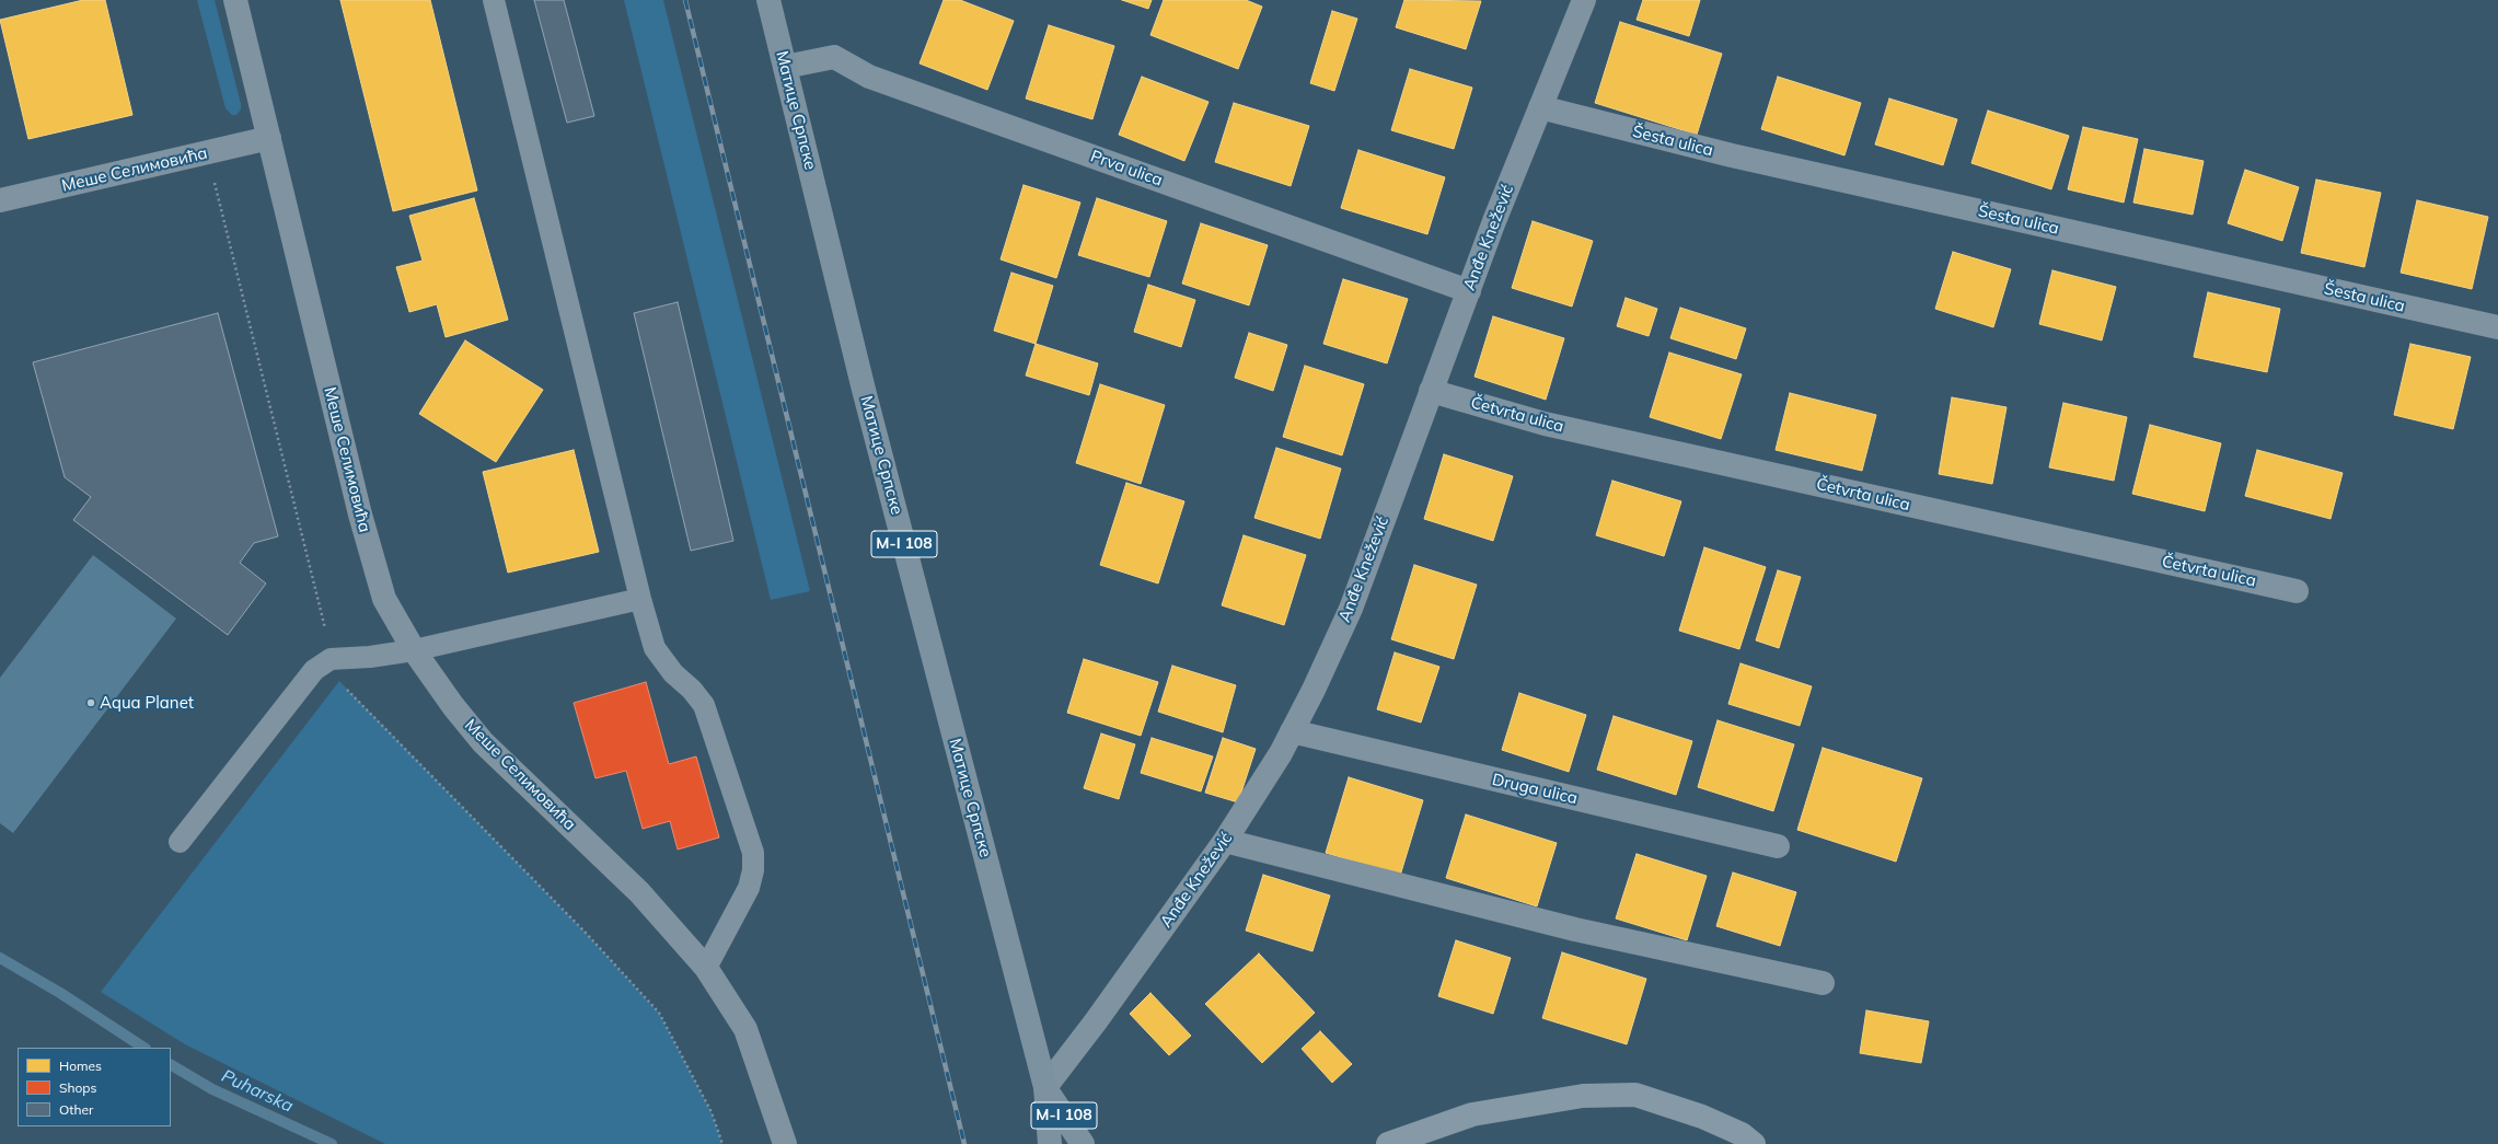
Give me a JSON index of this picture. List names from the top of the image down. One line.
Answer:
{"streets":{"main road":["Матице Српске","M-I 108"],"street":["Šesta ulica","Prva ulica","Меше Селимовића","Anđe Knežević","Četvrta ulica","Druga ulica"]},"crossings":[["Матице Српске","Prva ulica"],["Матице Српске","Anđe Knežević"],["Матице Српске","M-I 108"],["Šesta ulica","Anđe Knežević"],["Prva ulica","Anđe Knežević"],["Anđe Knežević","Četvrta ulica"],["Anđe Knežević","M-I 108"],["Anđe Knežević","Druga ulica"]],"water":["Puharska"],"places":["Aqua Planet"],"legend":["Homes","Shops","Other"]}
